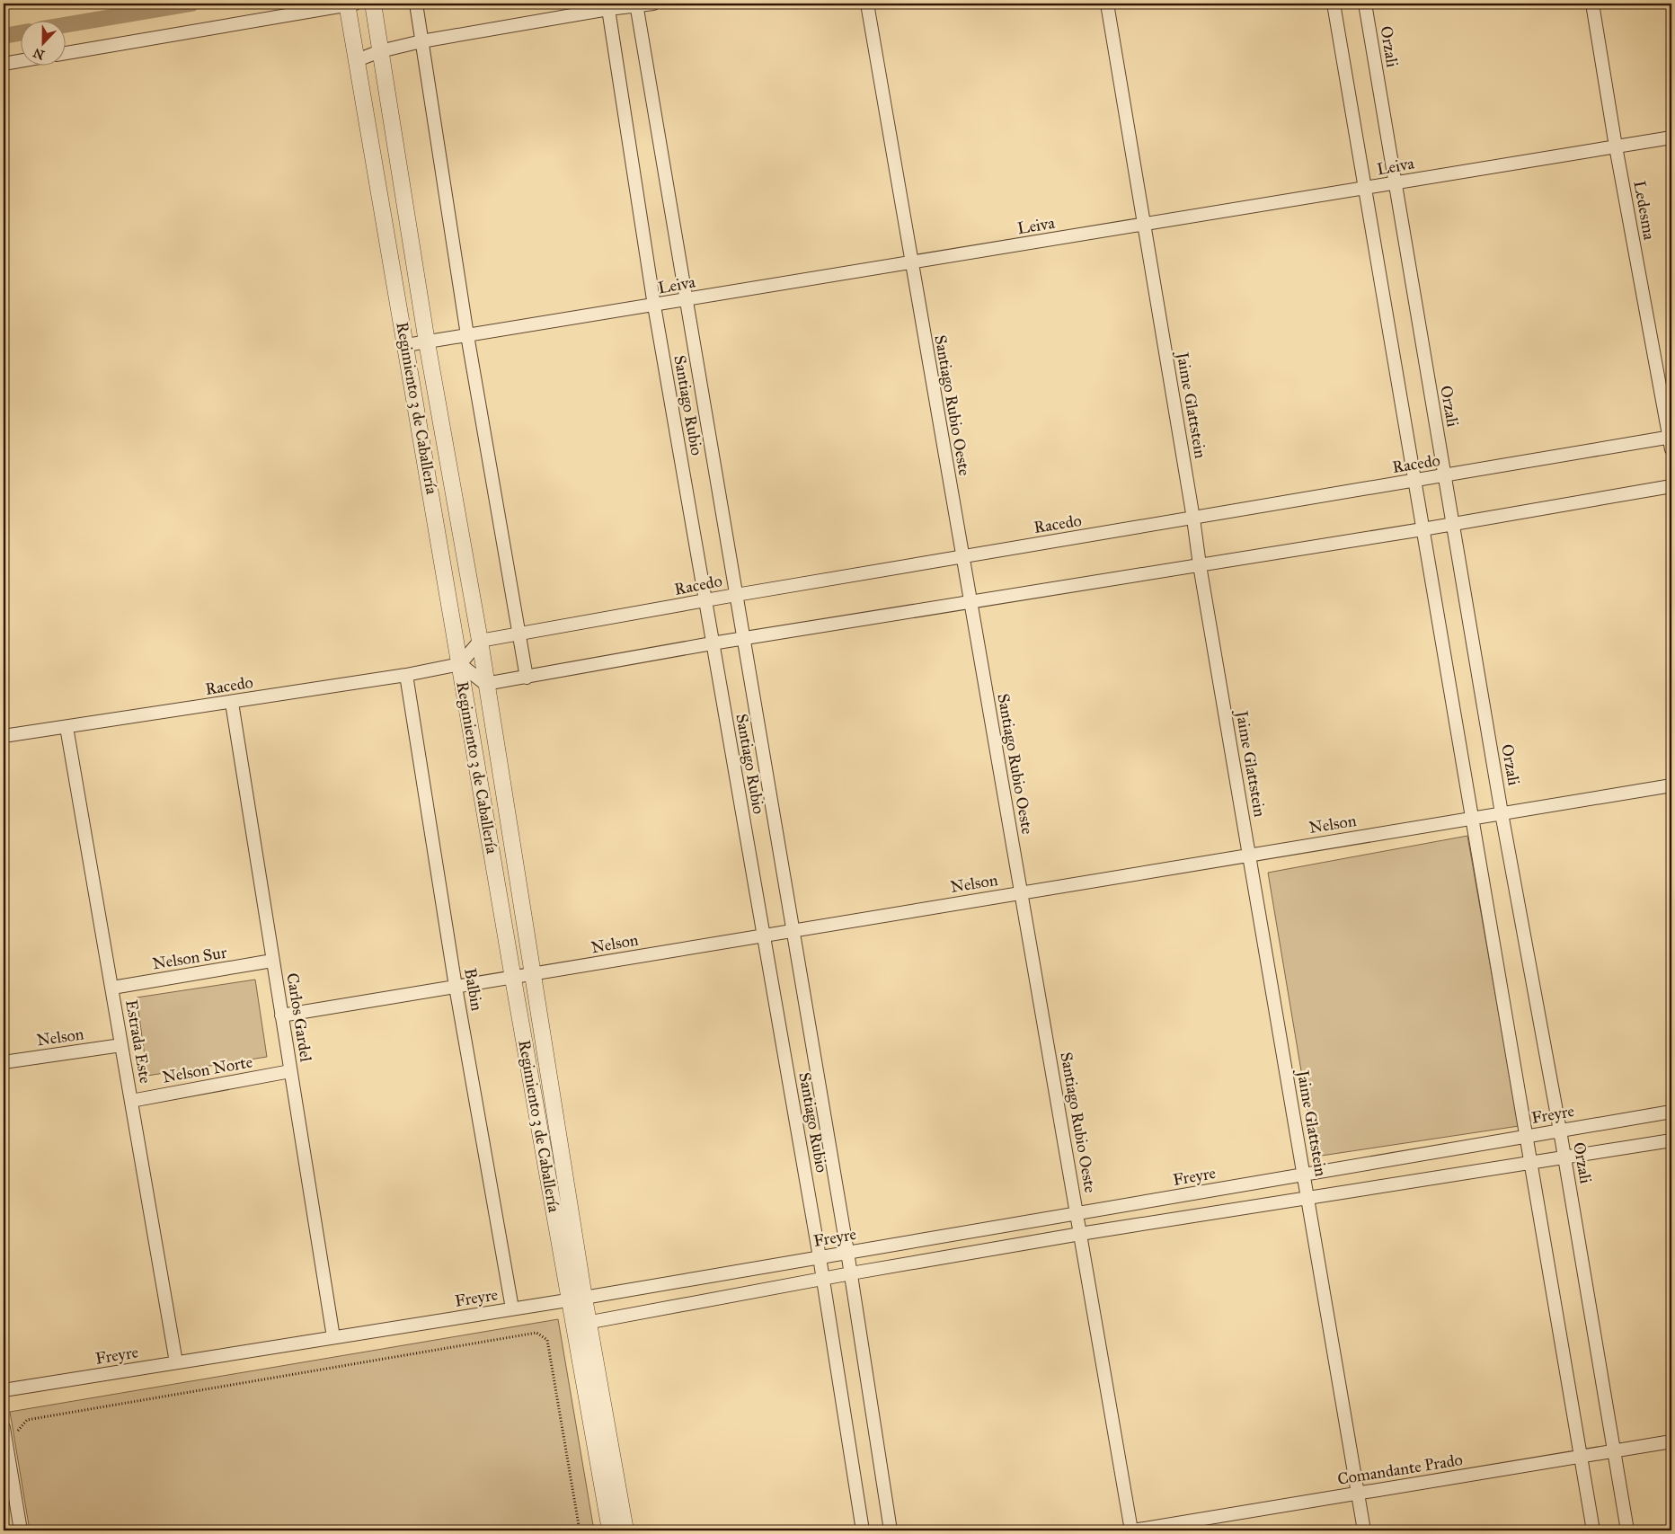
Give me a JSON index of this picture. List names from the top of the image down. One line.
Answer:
{"streets":{"street":["Orzali","Leiva","Ledesma","Santiago Rubio","Santiago Rubio Oeste","Jaime Glattstein","Regimiento 3 de Caballería","Racedo","Nelson","Nelson Sur","Balbin","Carlos Gardel","Estrada Este","Nelson Norte","Freyre","Comandante Prado"]},"crossings":[["Orzali","Leiva"],["Orzali","Racedo"],["Orzali","Nelson"],["Orzali","Freyre"],["Orzali","Comandante Prado"],["Leiva","Ledesma"],["Leiva","Santiago Rubio"],["Leiva","Santiago Rubio Oeste"],["Leiva","Jaime Glattstein"],["Leiva","Regimiento 3 de Caballería"],["Ledesma","Racedo"],["Santiago Rubio","Racedo"],["Santiago Rubio","Nelson"],["Santiago Rubio","Freyre"],["Santiago Rubio Oeste","Racedo"],["Santiago Rubio Oeste","Nelson"],["Santiago Rubio Oeste","Freyre"],["Santiago Rubio Oeste","Comandante Prado"],["Jaime Glattstein","Racedo"],["Jaime Glattstein","Nelson"],["Jaime Glattstein","Freyre"],["Jaime Glattstein","Comandante Prado"],["Regimiento 3 de Caballería","Racedo"],["Regimiento 3 de Caballería","Nelson"],["Regimiento 3 de Caballería","Freyre"],["Racedo","Balbin"],["Racedo","Carlos Gardel"],["Racedo","Estrada Este"],["Nelson","Balbin"],["Nelson","Carlos Gardel"],["Nelson","Estrada Este"],["Nelson Sur","Carlos Gardel"],["Nelson Sur","Estrada Este"],["Balbin","Freyre"],["Carlos Gardel","Nelson Norte"],["Carlos Gardel","Freyre"],["Estrada Este","Nelson Norte"],["Estrada Este","Freyre"]],"north":"bottom"}
